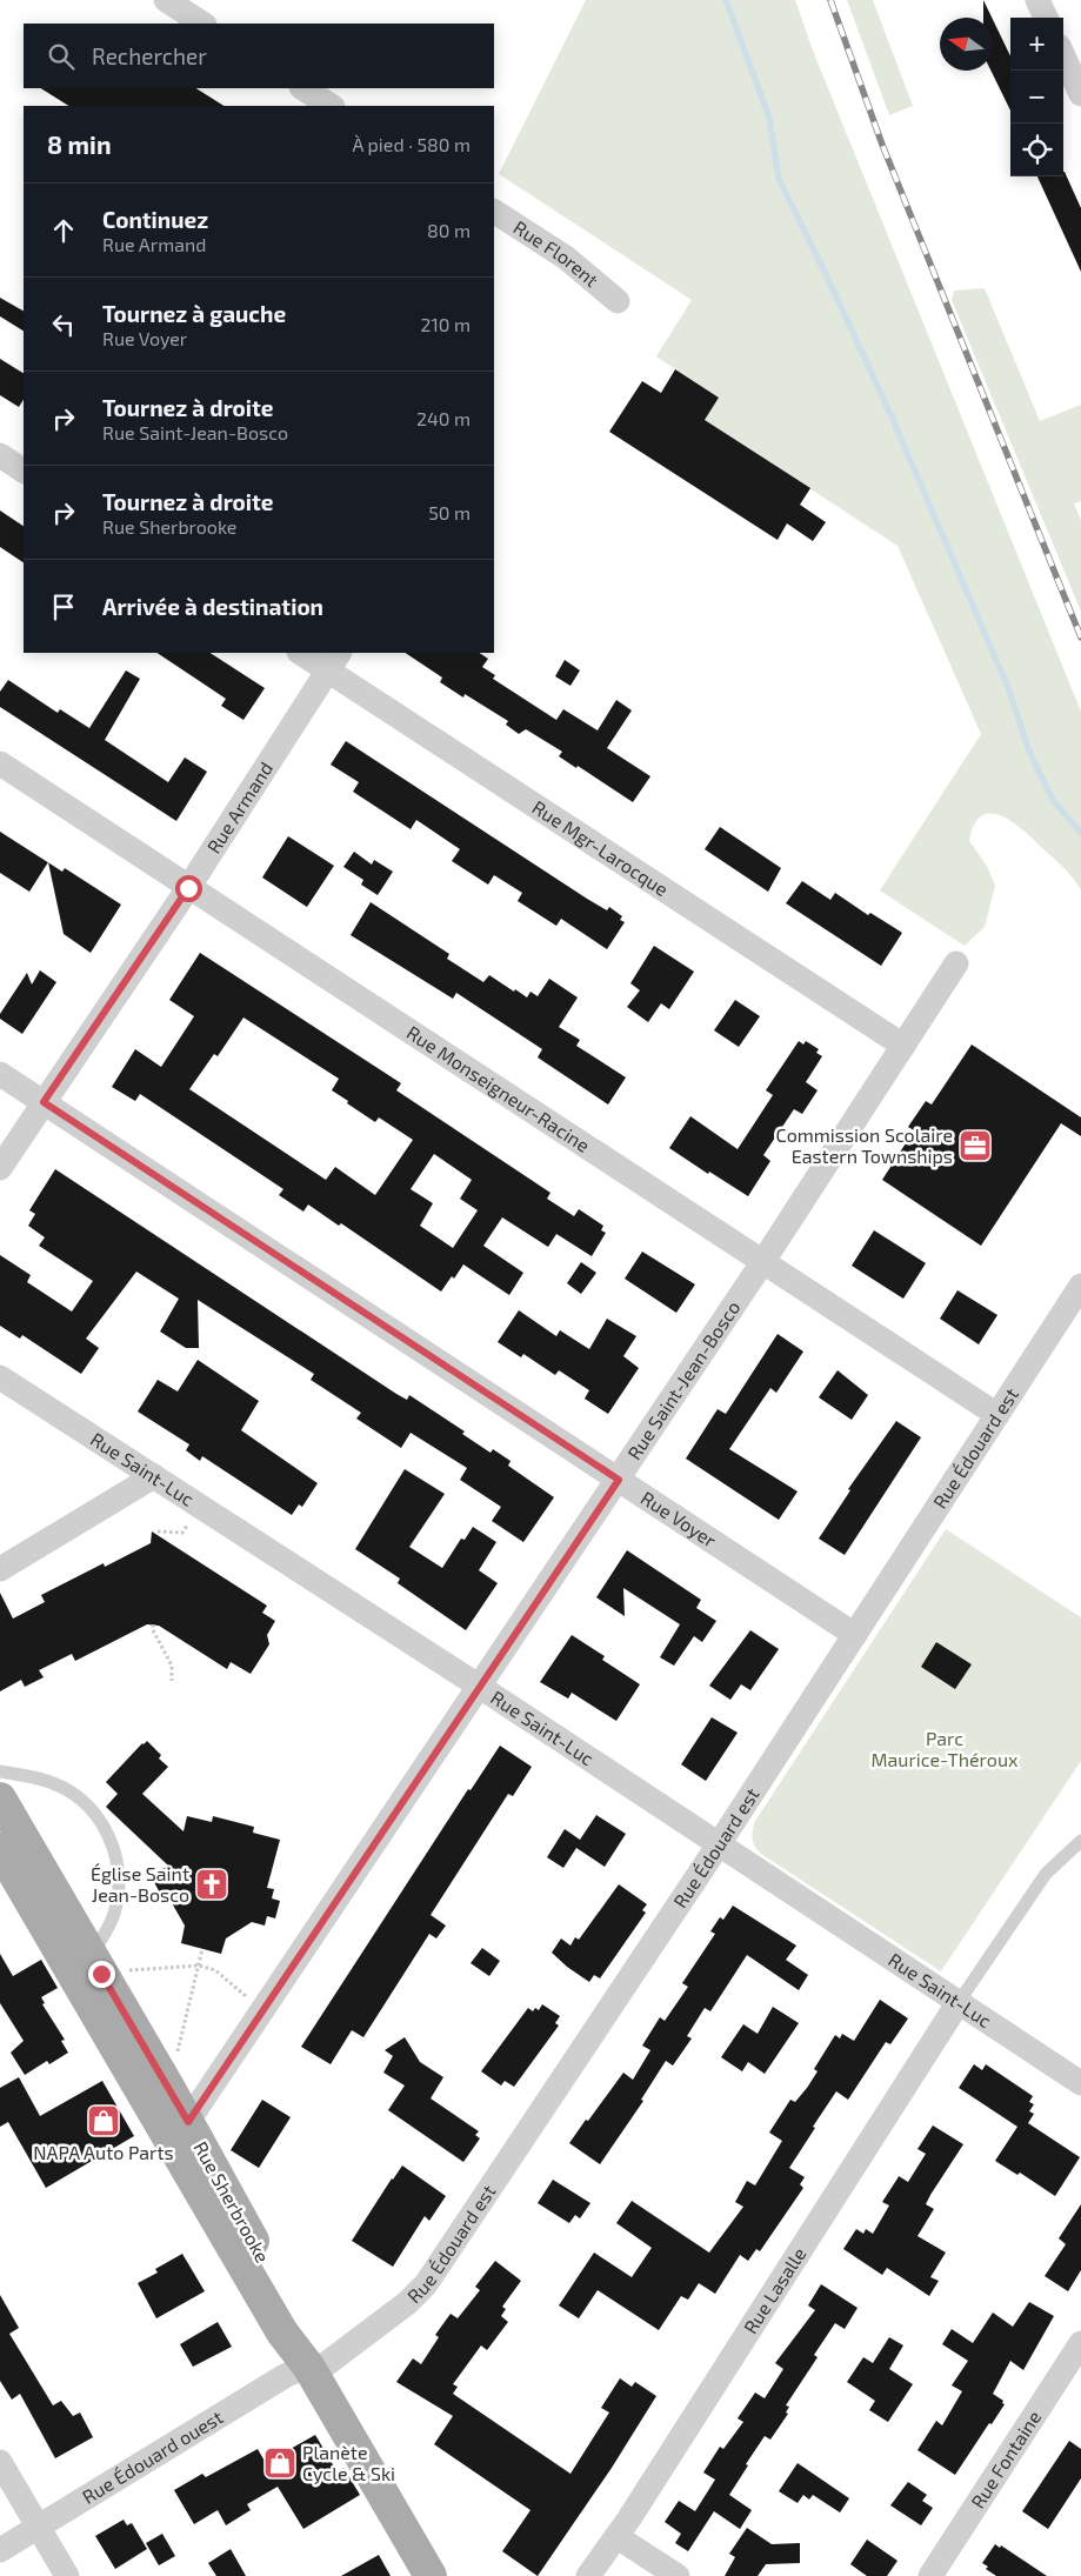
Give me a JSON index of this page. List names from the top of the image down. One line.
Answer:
{"streets":{"main road":["Rue Sherbrooke"],"street":["Rue Florent","Rue Armand","Rue Mgr-Larocque","Rue Monseigneur-Racine","Rue Saint-Jean-Bosco","Rue Édouard est","Rue Saint-Luc","Rue Voyer","Rue Lasalle","Rue Édouard ouest","Rue Fontaine"]},"crossings":[["Rue Armand","Rue Mgr-Larocque"],["Rue Armand","Rue Monseigneur-Racine"],["Rue Armand","Rue Voyer"],["Rue Mgr-Larocque","Rue Saint-Jean-Bosco"],["Rue Monseigneur-Racine","Rue Saint-Jean-Bosco"],["Rue Monseigneur-Racine","Rue Édouard est"],["Rue Saint-Jean-Bosco","Rue Saint-Luc"],["Rue Saint-Jean-Bosco","Rue Voyer"],["Rue Saint-Jean-Bosco","Rue Sherbrooke"],["Rue Édouard est","Rue Saint-Luc"],["Rue Édouard est","Rue Voyer"],["Rue Édouard est","Rue Sherbrooke"],["Rue Édouard est","Rue Édouard ouest"],["Rue Saint-Luc","Rue Lasalle"],["Rue Sherbrooke","Rue Édouard ouest"]],"parks":["Parc Maurice-Théroux"],"places":{"office":["Commission Scolaire Eastern Townships"],"church":["Église Saint Jean-Bosco"],"shop":["NAPA Auto Parts","Planète Cycle & Ski"]},"north":"left","page":{"map_buttons":["+","−"],"search":"Rechercher","heading":["8 min","À pied · 580 m"],"list":[["Continuez","Rue Armand","80 m"],["Tournez à gauche","Rue Voyer","210 m"],["Tournez à droite","Rue Saint-Jean-Bosco","240 m"],["Tournez à droite","Rue Sherbrooke","50 m"],"Arrivée à destination"]}}
